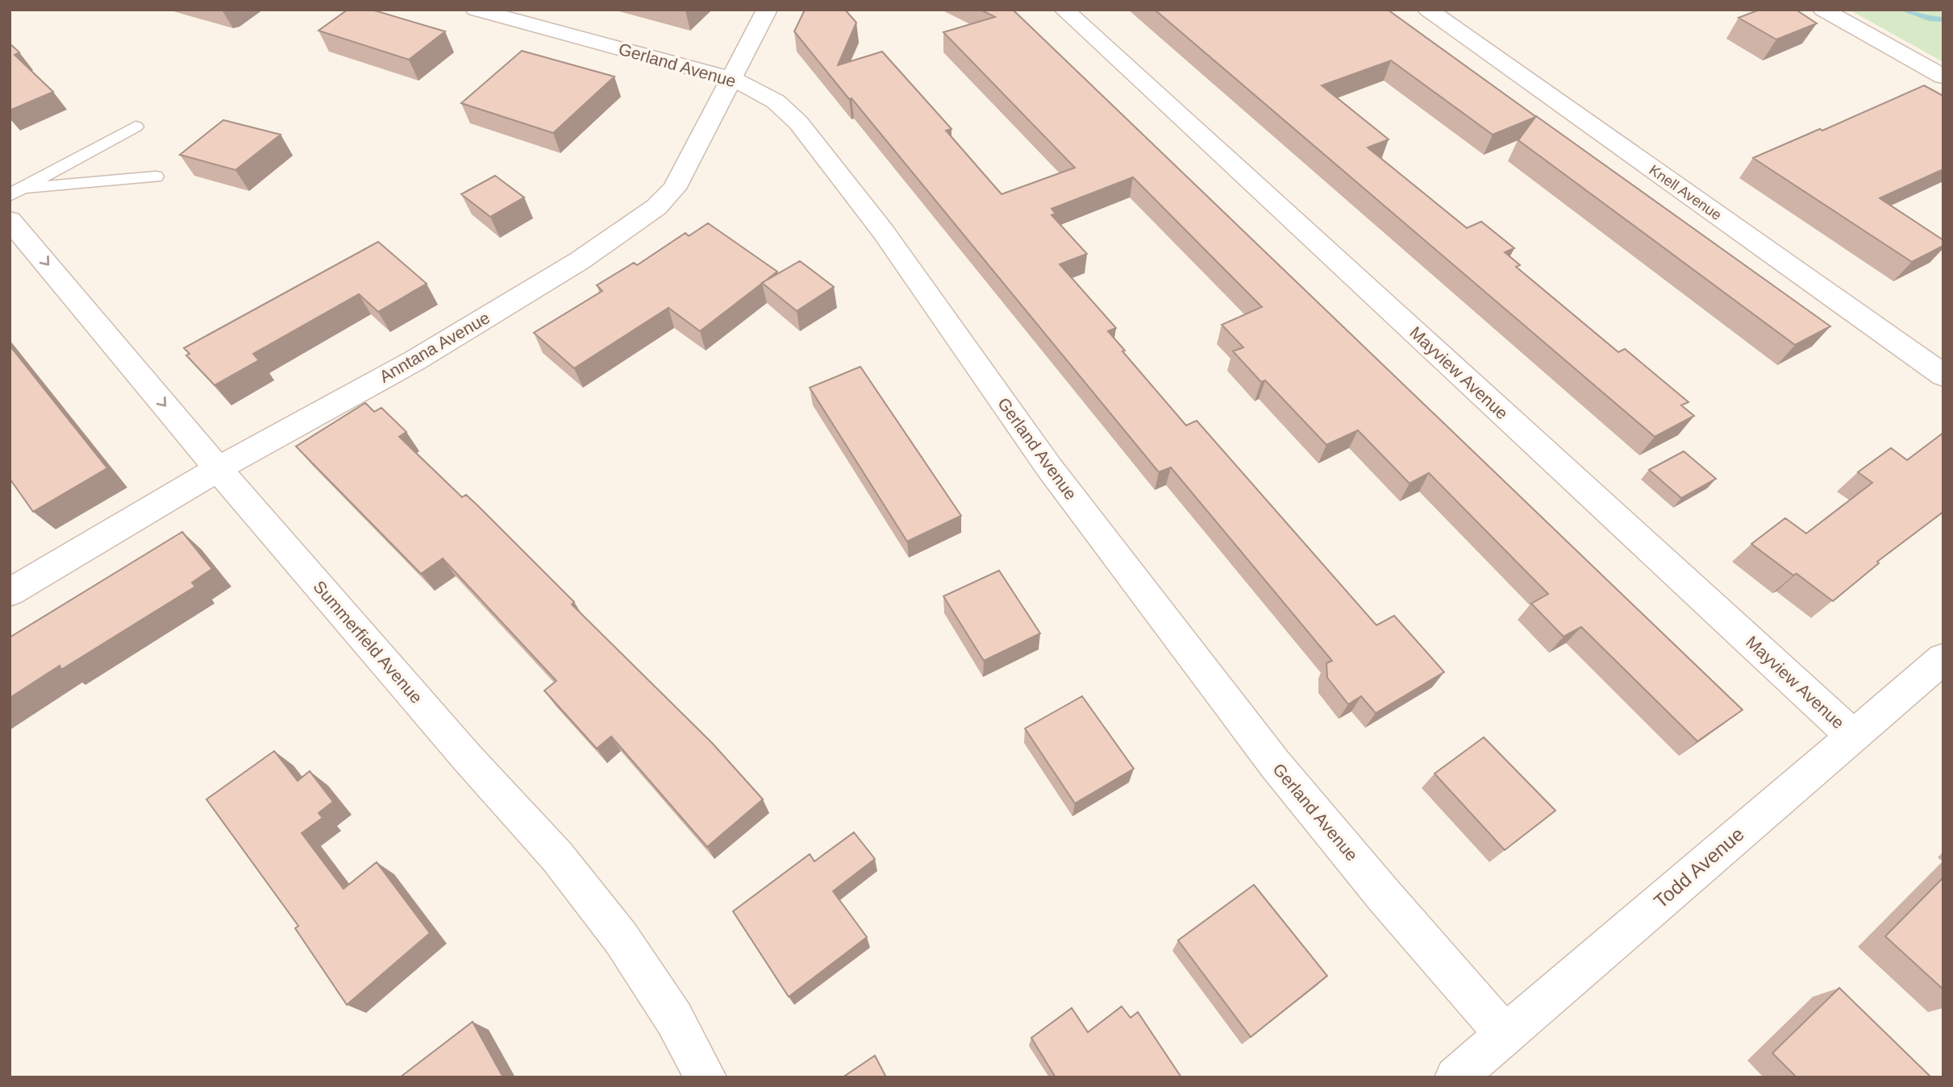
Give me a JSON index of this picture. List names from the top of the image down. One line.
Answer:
{"streets":{"street":["Gerland Avenue","Knell Avenue","Anntana Avenue","Mayview Avenue","Summerfield Avenue","Todd Avenue"]},"crossings":[["Gerland Avenue","Anntana Avenue"],["Gerland Avenue","Todd Avenue"],["Anntana Avenue","Summerfield Avenue"],["Mayview Avenue","Todd Avenue"]]}
